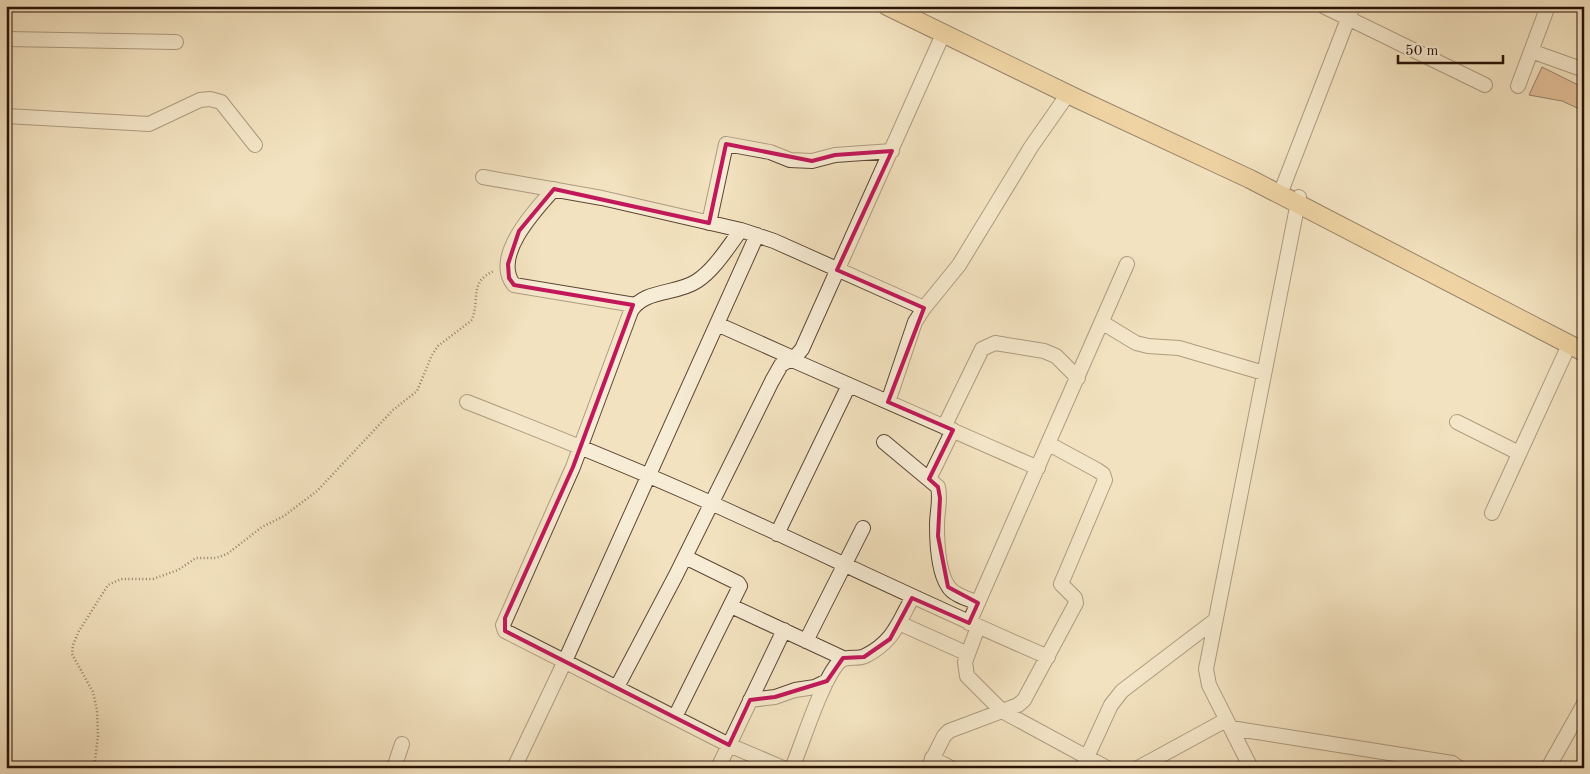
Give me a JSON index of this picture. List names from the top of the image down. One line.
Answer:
{"scale_bar":"50 m"}
